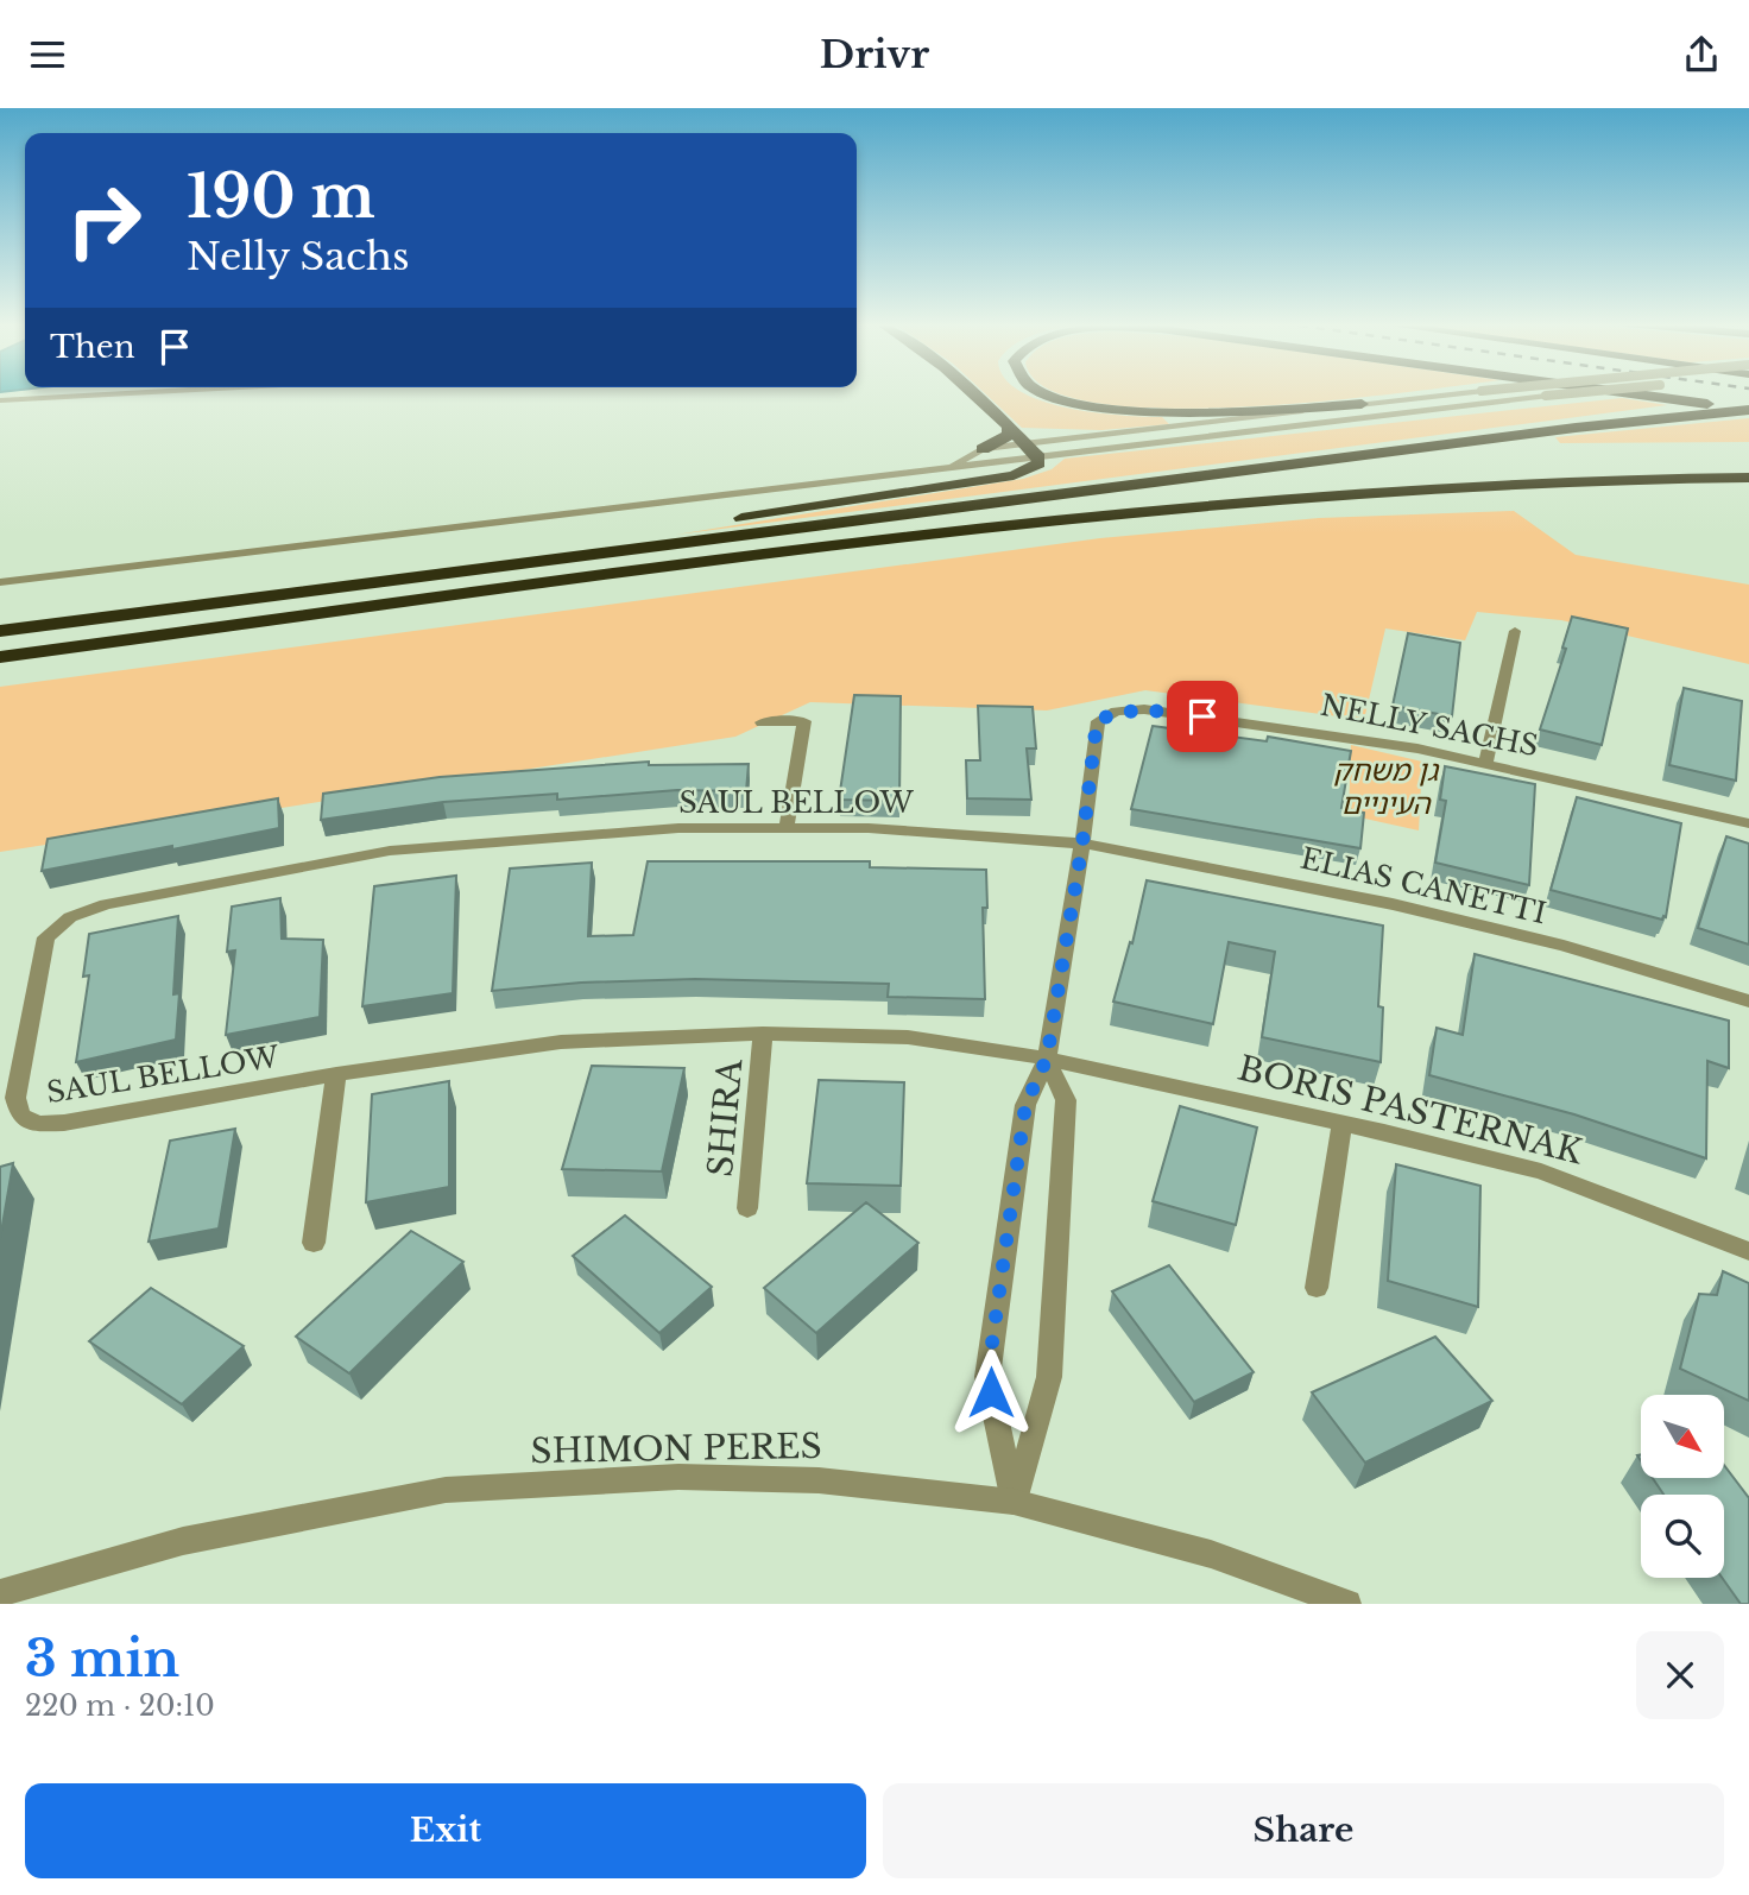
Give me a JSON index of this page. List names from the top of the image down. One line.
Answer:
{"streets":{"street":["NELLY SACHS","SAUL BELLOW","ELIAS CANETTI","BORIS PASTERNAK","SHIRA","SHIMON PERES"]},"crossings":[["NELLY SACHS","SAUL BELLOW"],["NELLY SACHS","ELIAS CANETTI"],["SAUL BELLOW","ELIAS CANETTI"],["SAUL BELLOW","BORIS PASTERNAK"],["SAUL BELLOW","SHIRA"]],"parks":["גן משחק העיניים"],"north":"bottom right","page":{"header":"Drivr","turn":["190 m","Nelly Sachs"],"then":"Then","heading":["3 min","220 m · 20:10"],"buttons":["Exit","Share"]}}
